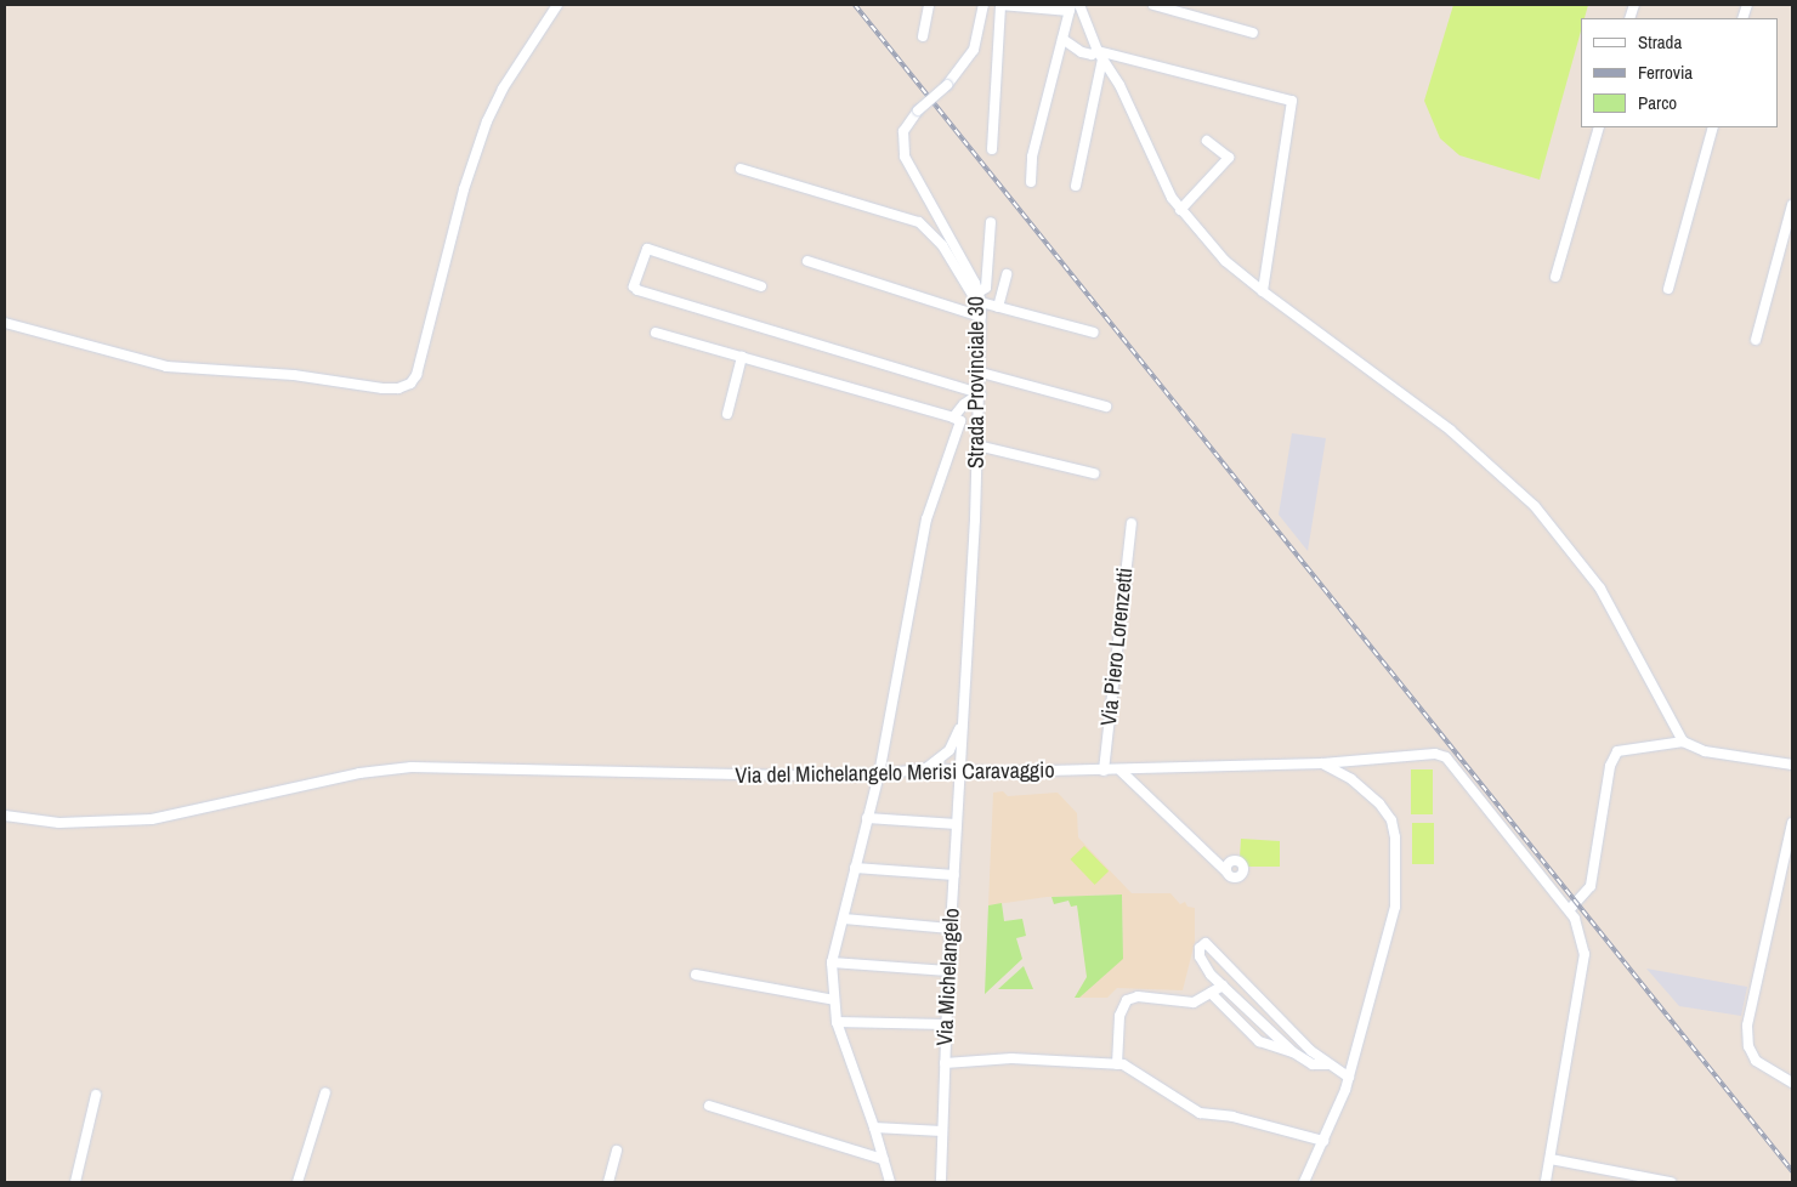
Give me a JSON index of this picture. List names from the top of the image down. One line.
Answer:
{"streets":{"street":["Strada Provinciale 30","Via Piero Lorenzetti","Via del Michelangelo Merisi Caravaggio","Via Michelangelo"]},"crossings":[["Strada Provinciale 30","Via del Michelangelo Merisi Caravaggio"],["Strada Provinciale 30","Via Michelangelo"],["Via Piero Lorenzetti","Via del Michelangelo Merisi Caravaggio"],["Via del Michelangelo Merisi Caravaggio","Via Michelangelo"]],"legend":["Strada","Ferrovia","Parco"]}
